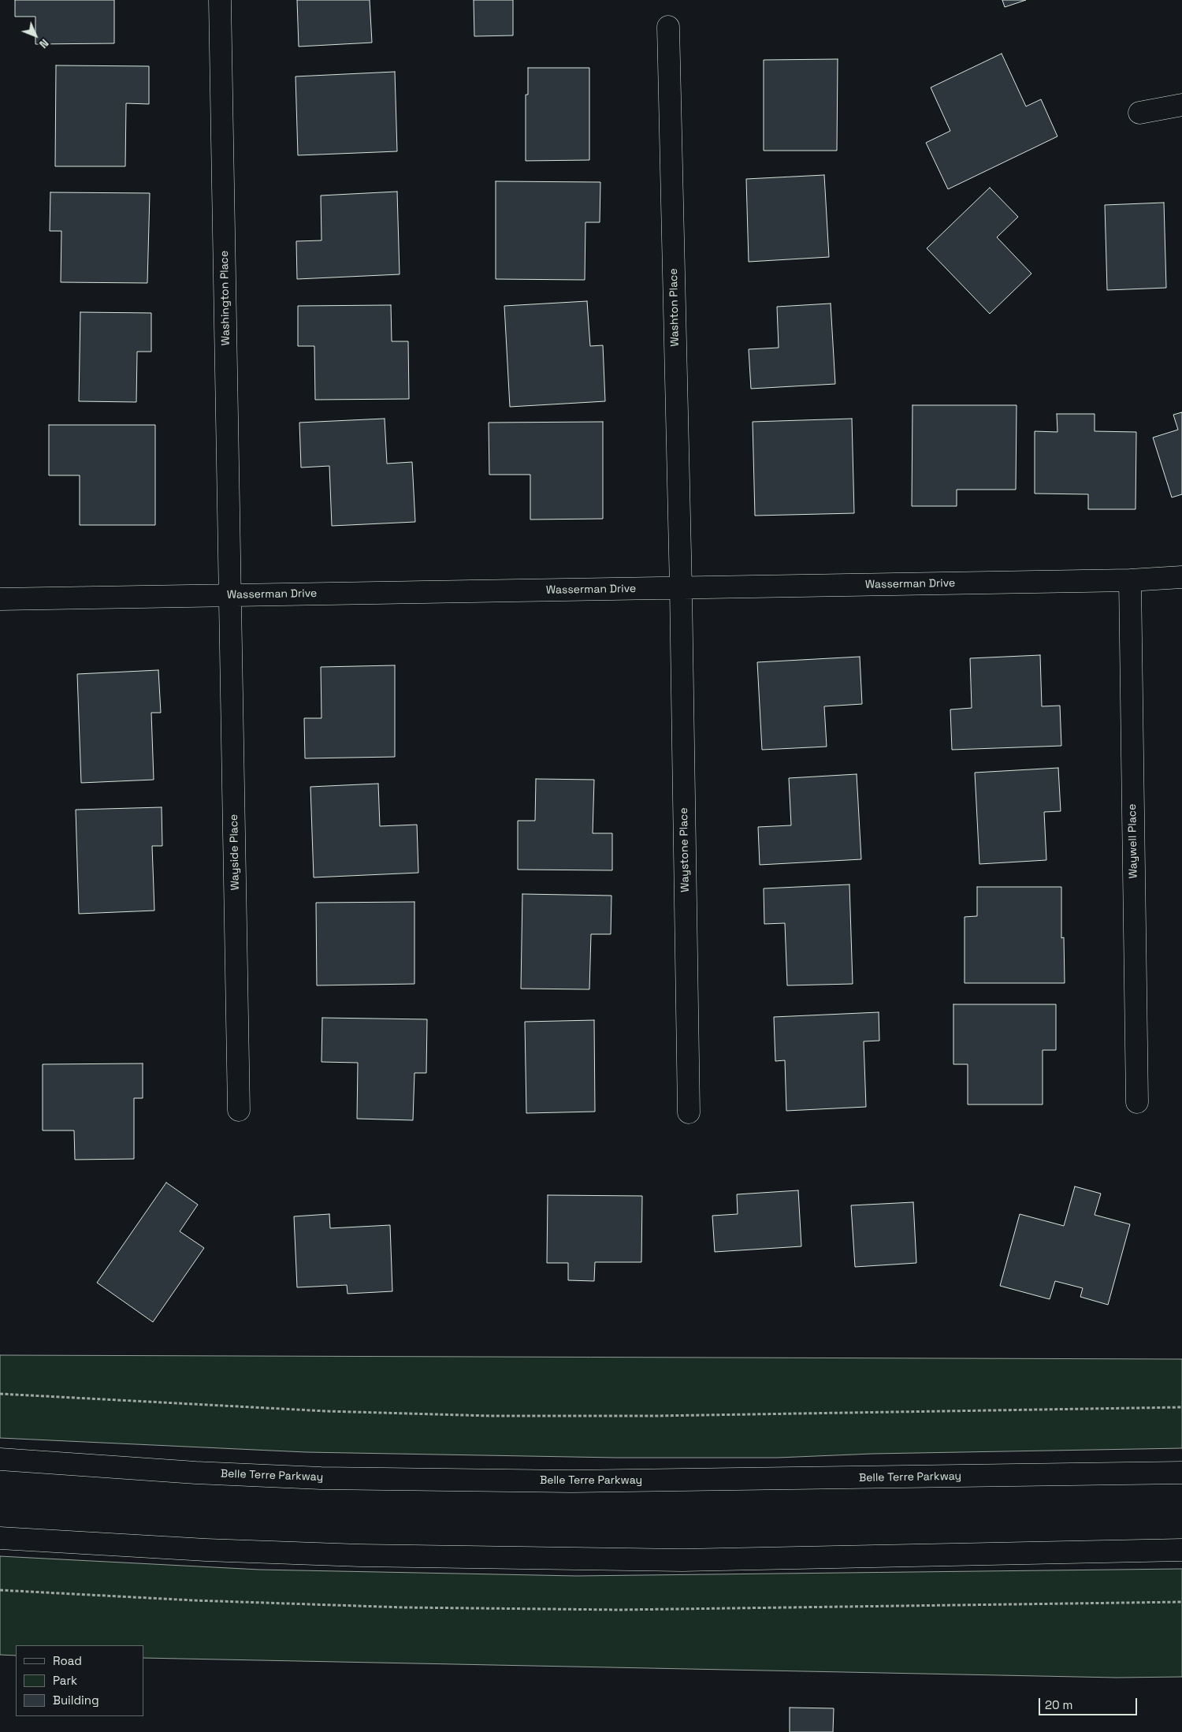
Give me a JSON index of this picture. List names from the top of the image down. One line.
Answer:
{"streets":{"street":["Washington Place","Washton Place","Wasserman Drive","Waywell Place","Waystone Place","Wayside Place","Belle Terre Parkway"]},"crossings":[["Washington Place","Wasserman Drive"],["Washington Place","Wayside Place"],["Washton Place","Wasserman Drive"],["Washton Place","Waystone Place"],["Wasserman Drive","Waywell Place"],["Wasserman Drive","Waystone Place"],["Wasserman Drive","Wayside Place"]],"legend":["Road","Park","Building"],"scale_bar":"20 m","north":"bottom right"}
